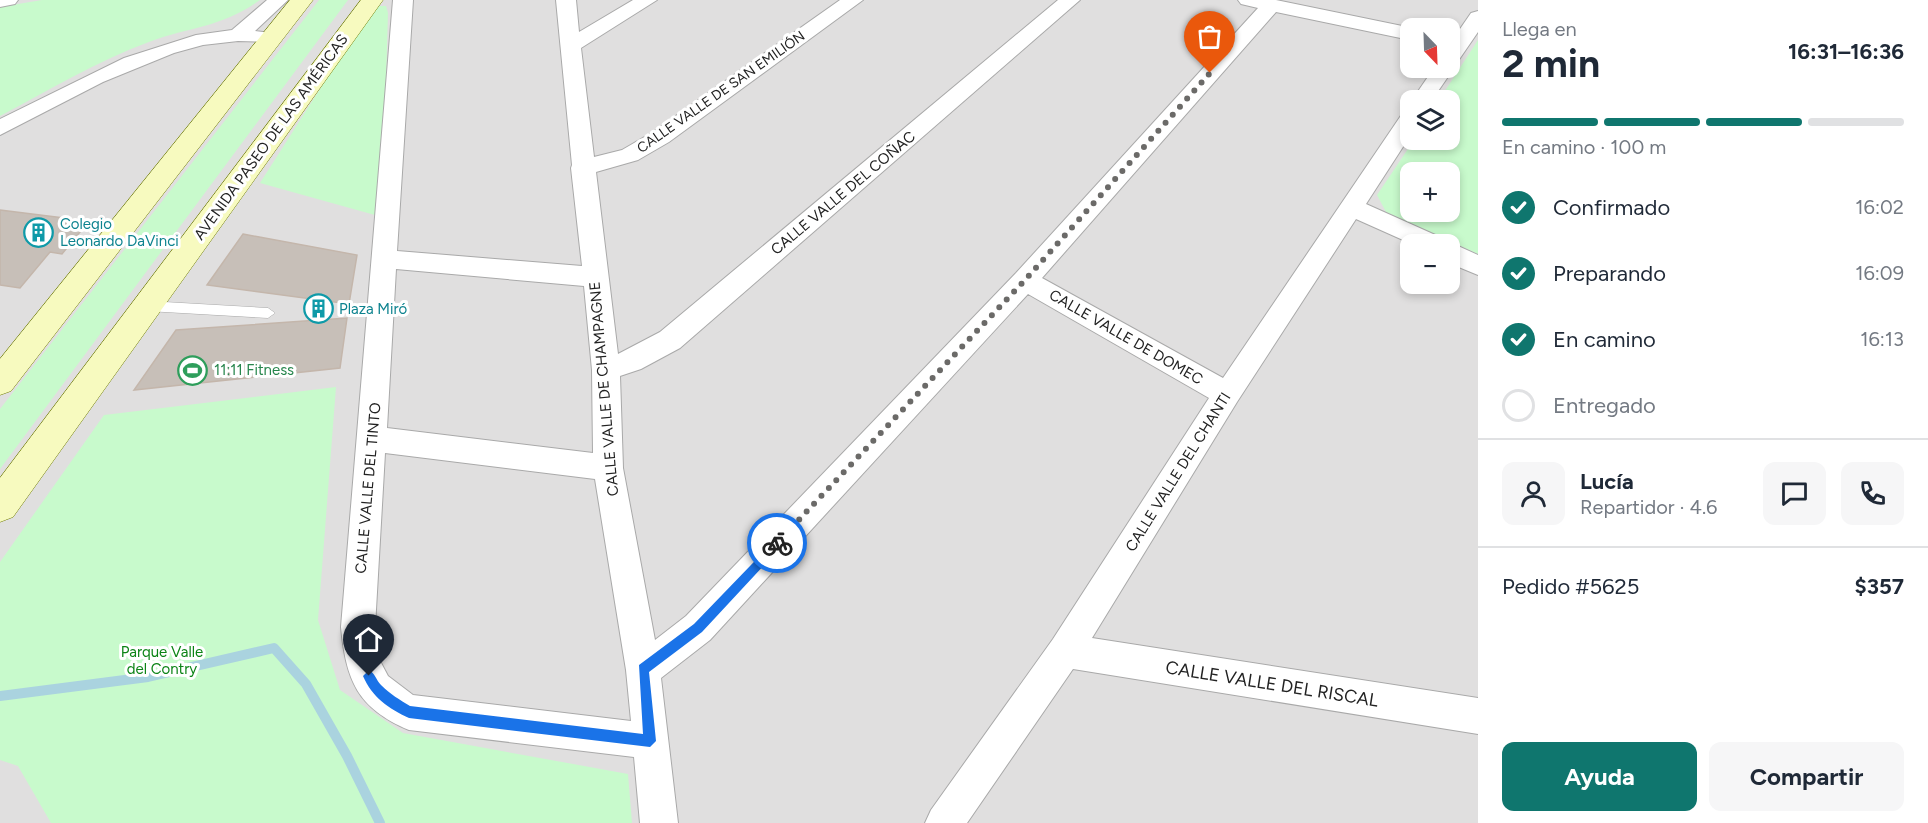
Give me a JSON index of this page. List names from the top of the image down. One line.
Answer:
{"streets":{"main road":["AVENIDA PASEO DE LAS AMÉRICAS"],"street":["CALLE VALLE DE SAN EMILIÓN","CALLE VALLE DEL COÑAC","CALLE VALLE DE DOMEC","CALLE VALLE DE CHAMPAGNE","CALLE VALLE DEL CHANTI","CALLE VALLE DEL TINTO","CALLE VALLE DEL RISCAL"]},"crossings":[["CALLE VALLE DE SAN EMILIÓN","CALLE VALLE DE CHAMPAGNE"],["CALLE VALLE DEL COÑAC","CALLE VALLE DE CHAMPAGNE"],["CALLE VALLE DE DOMEC","CALLE VALLE DEL CHANTI"],["CALLE VALLE DEL CHANTI","CALLE VALLE DEL RISCAL"]],"parks":["Parque Valle del Contry"],"places":{"building":["Colegio Leonardo DaVinci","Plaza Miró"],"sports":["11:11 Fitness"]},"north":"bottom right","page":{"heading":["2 min","Llega en","16:31–16:36"],"panel":["Lucía","Repartidor · 4.6","Pedido #5625","$357"],"map_buttons":["+","−"],"bar":"En camino · 100 m","list":[["Confirmado","16:02"],["Preparando","16:09"],["En camino","16:13"],"Entregado"],"buttons":["Ayuda","Compartir"]}}
